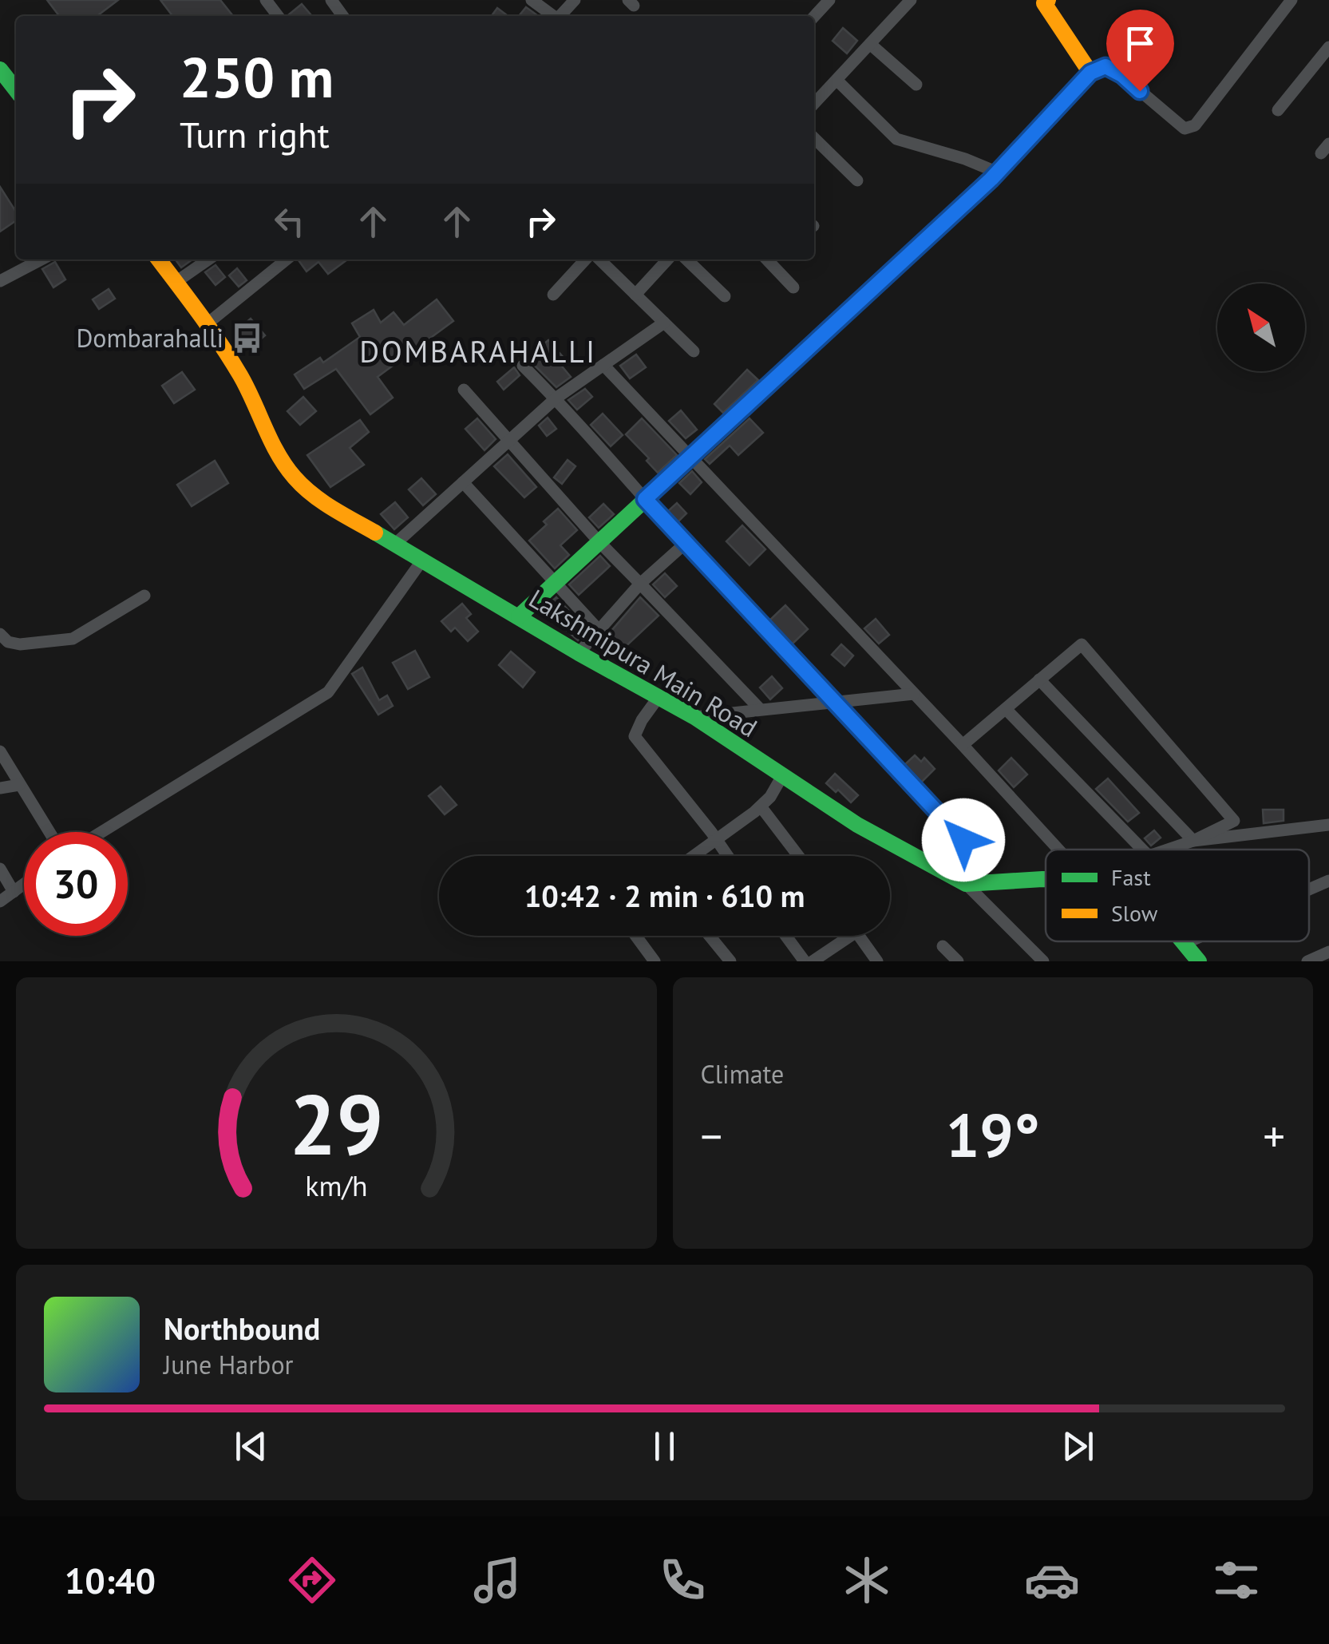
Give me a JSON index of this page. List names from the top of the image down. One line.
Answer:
{"streets":{"main road":["Lakshmipura Main Road"]},"districts":["DOMBARAHALLI"],"places":{"bus stop":["Dombarahalli"]},"legend":["Fast","Slow"],"north":"top left","page":{"turn":["250 m","Turn right"],"limit":"30","trip":"10:42 · 2 min · 610 m","tile":"Climate","heat":["−","19°","+"],"song":["Northbound","June Harbor"],"tabs":"10:40","gauge":["29","km/h"]}}
